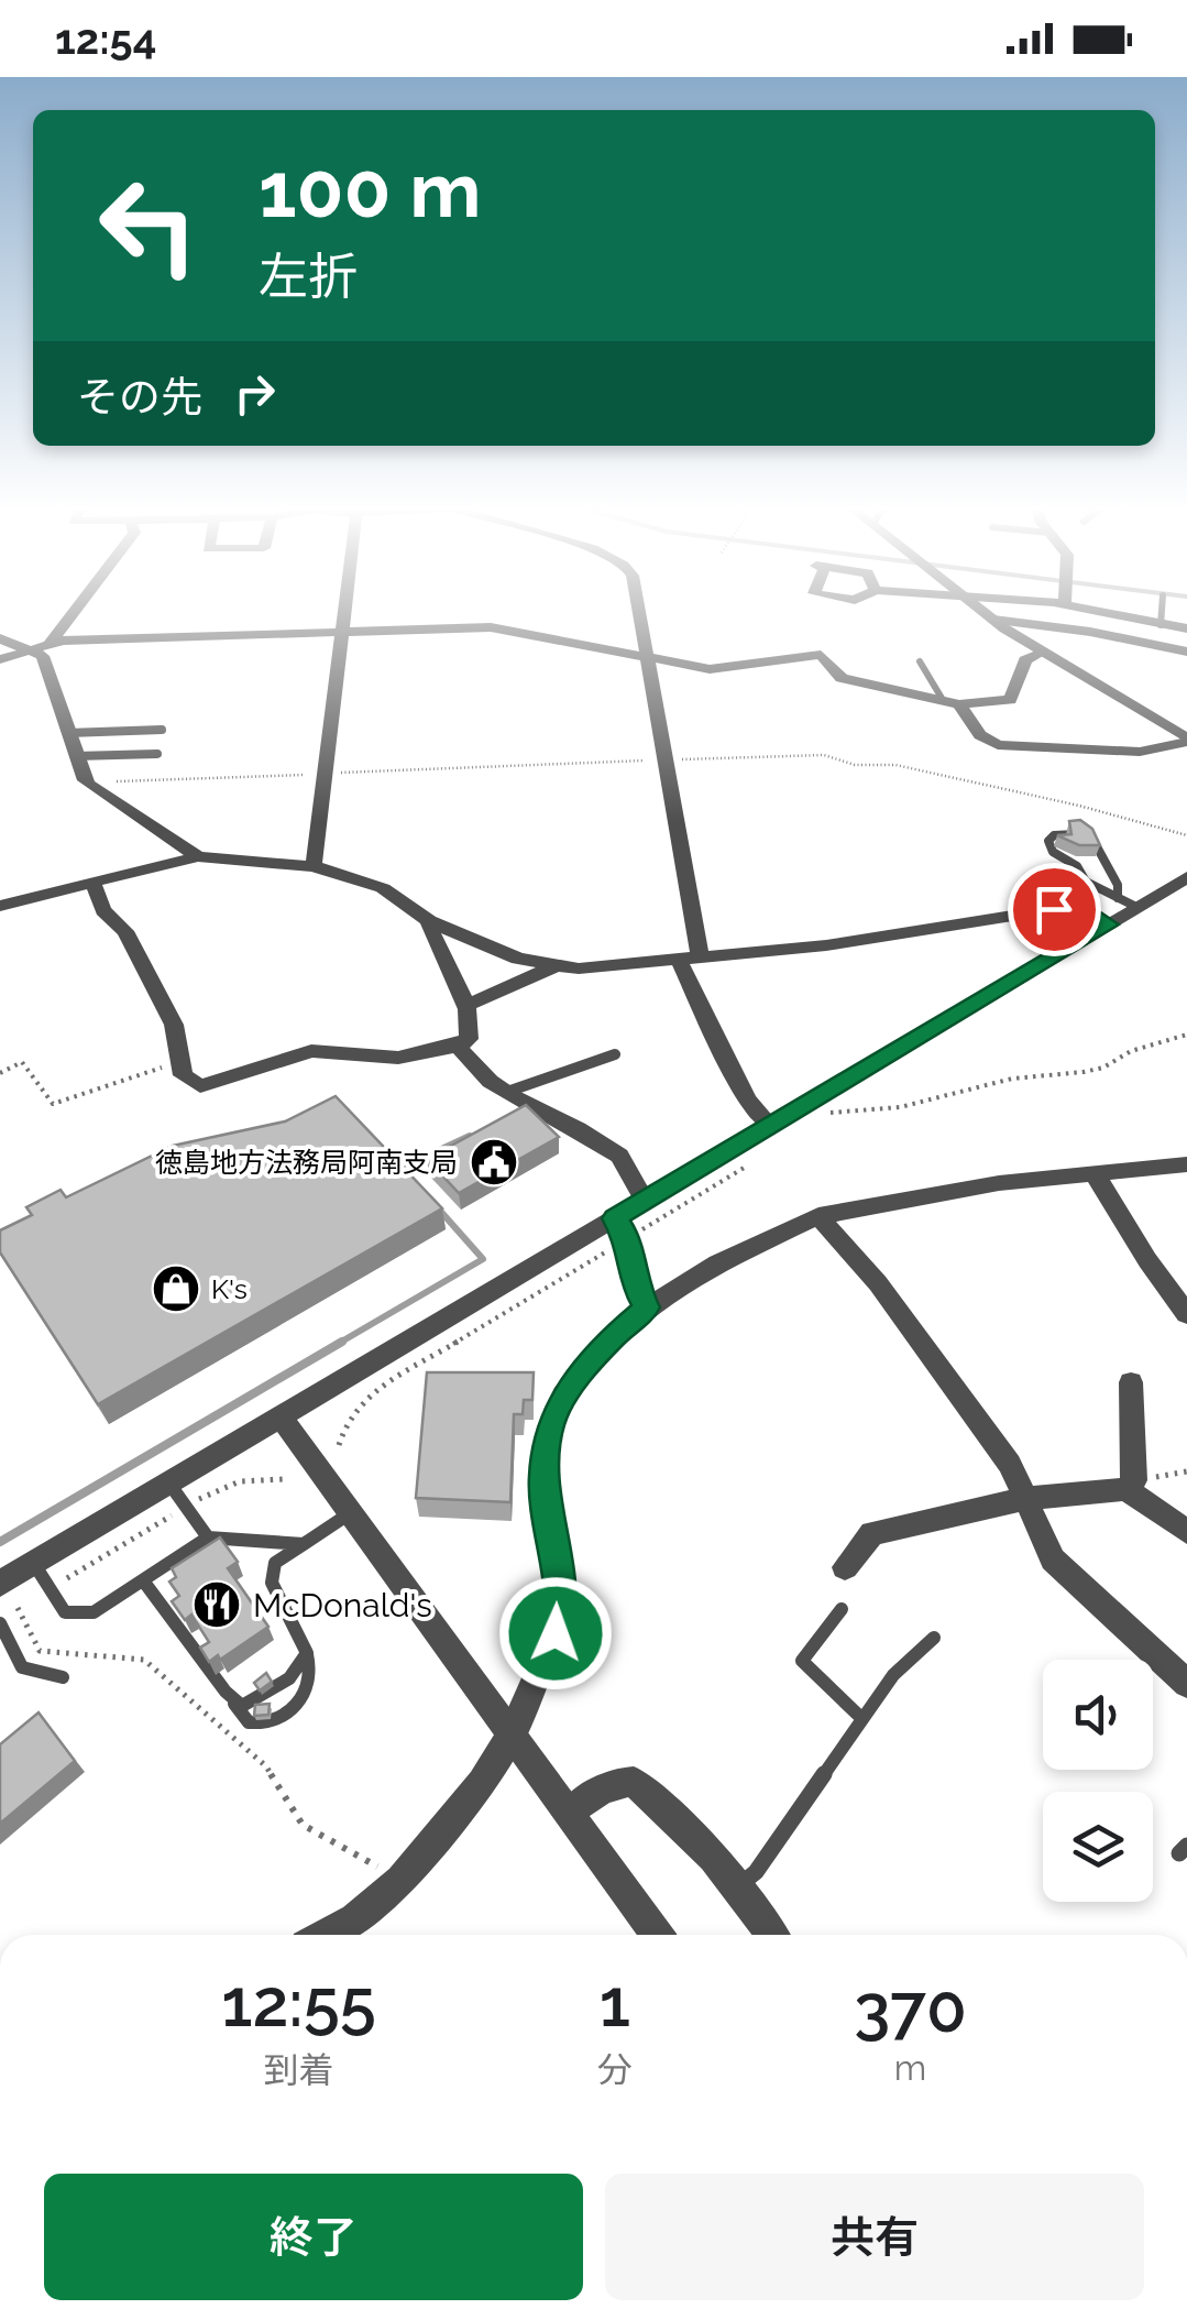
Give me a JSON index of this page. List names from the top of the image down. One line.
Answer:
{"places":{"public building":["徳島地方法務局阿南支局"],"shop":["K's"],"restaurant":["McDonald's"]},"page":{"status":"12:54","turn":["100 m","左折"],"then":"その先","eta":["12:55","到着","1","分","370","m"],"buttons":["終了","共有"]}}
